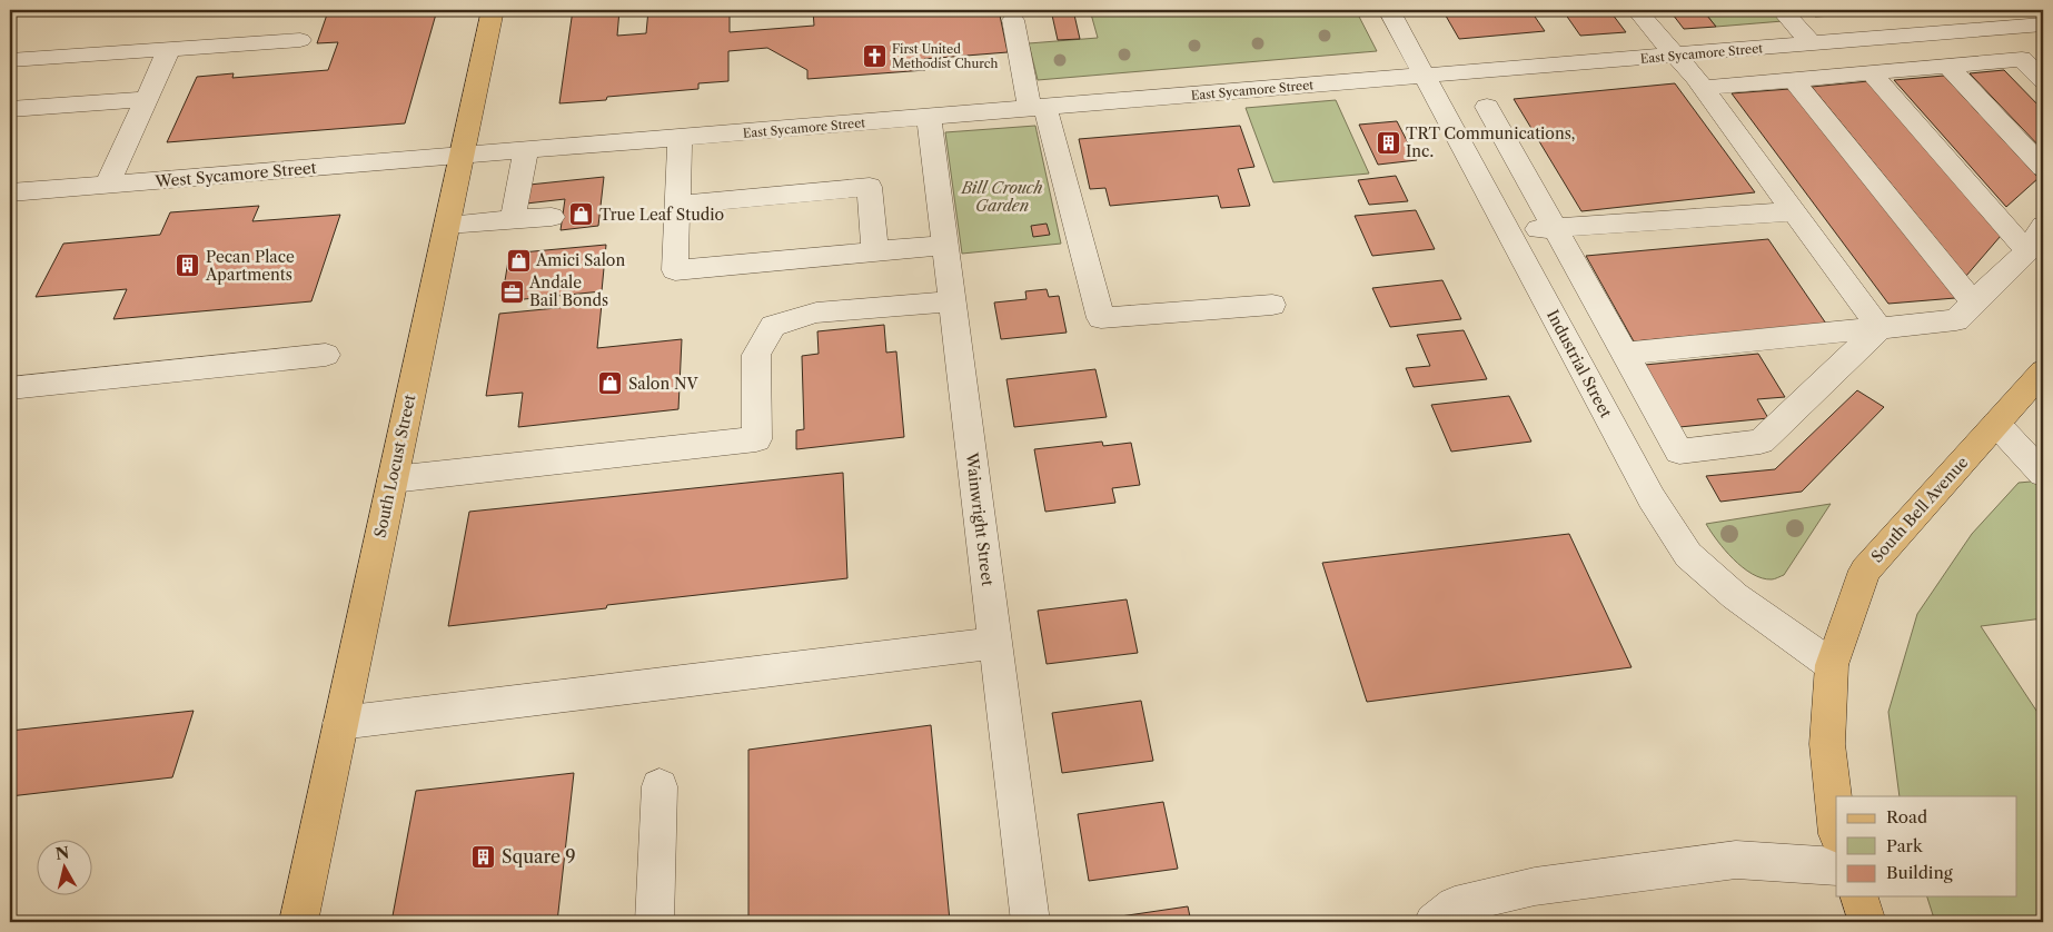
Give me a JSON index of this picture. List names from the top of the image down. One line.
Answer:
{"streets":{"main road":["South Locust Street","South Bell Avenue"],"street":["East Sycamore Street","West Sycamore Street","Industrial Street","Wainwright Street"]},"crossings":[["East Sycamore Street","West Sycamore Street"],["East Sycamore Street","Industrial Street"],["East Sycamore Street","South Locust Street"],["East Sycamore Street","Wainwright Street"],["West Sycamore Street","South Locust Street"],["Industrial Street","South Bell Avenue"]],"parks":["Bill Crouch Garden"],"places":{"church":["First United Methodist Church"],"building":["TRT Communications, Inc.","Pecan Place Apartments","Square 9"],"shop":["True Leaf Studio","Amici Salon","Salon NV"],"office":["Andale Bail Bonds"]},"legend":["Road","Park","Building"],"north":"top"}
